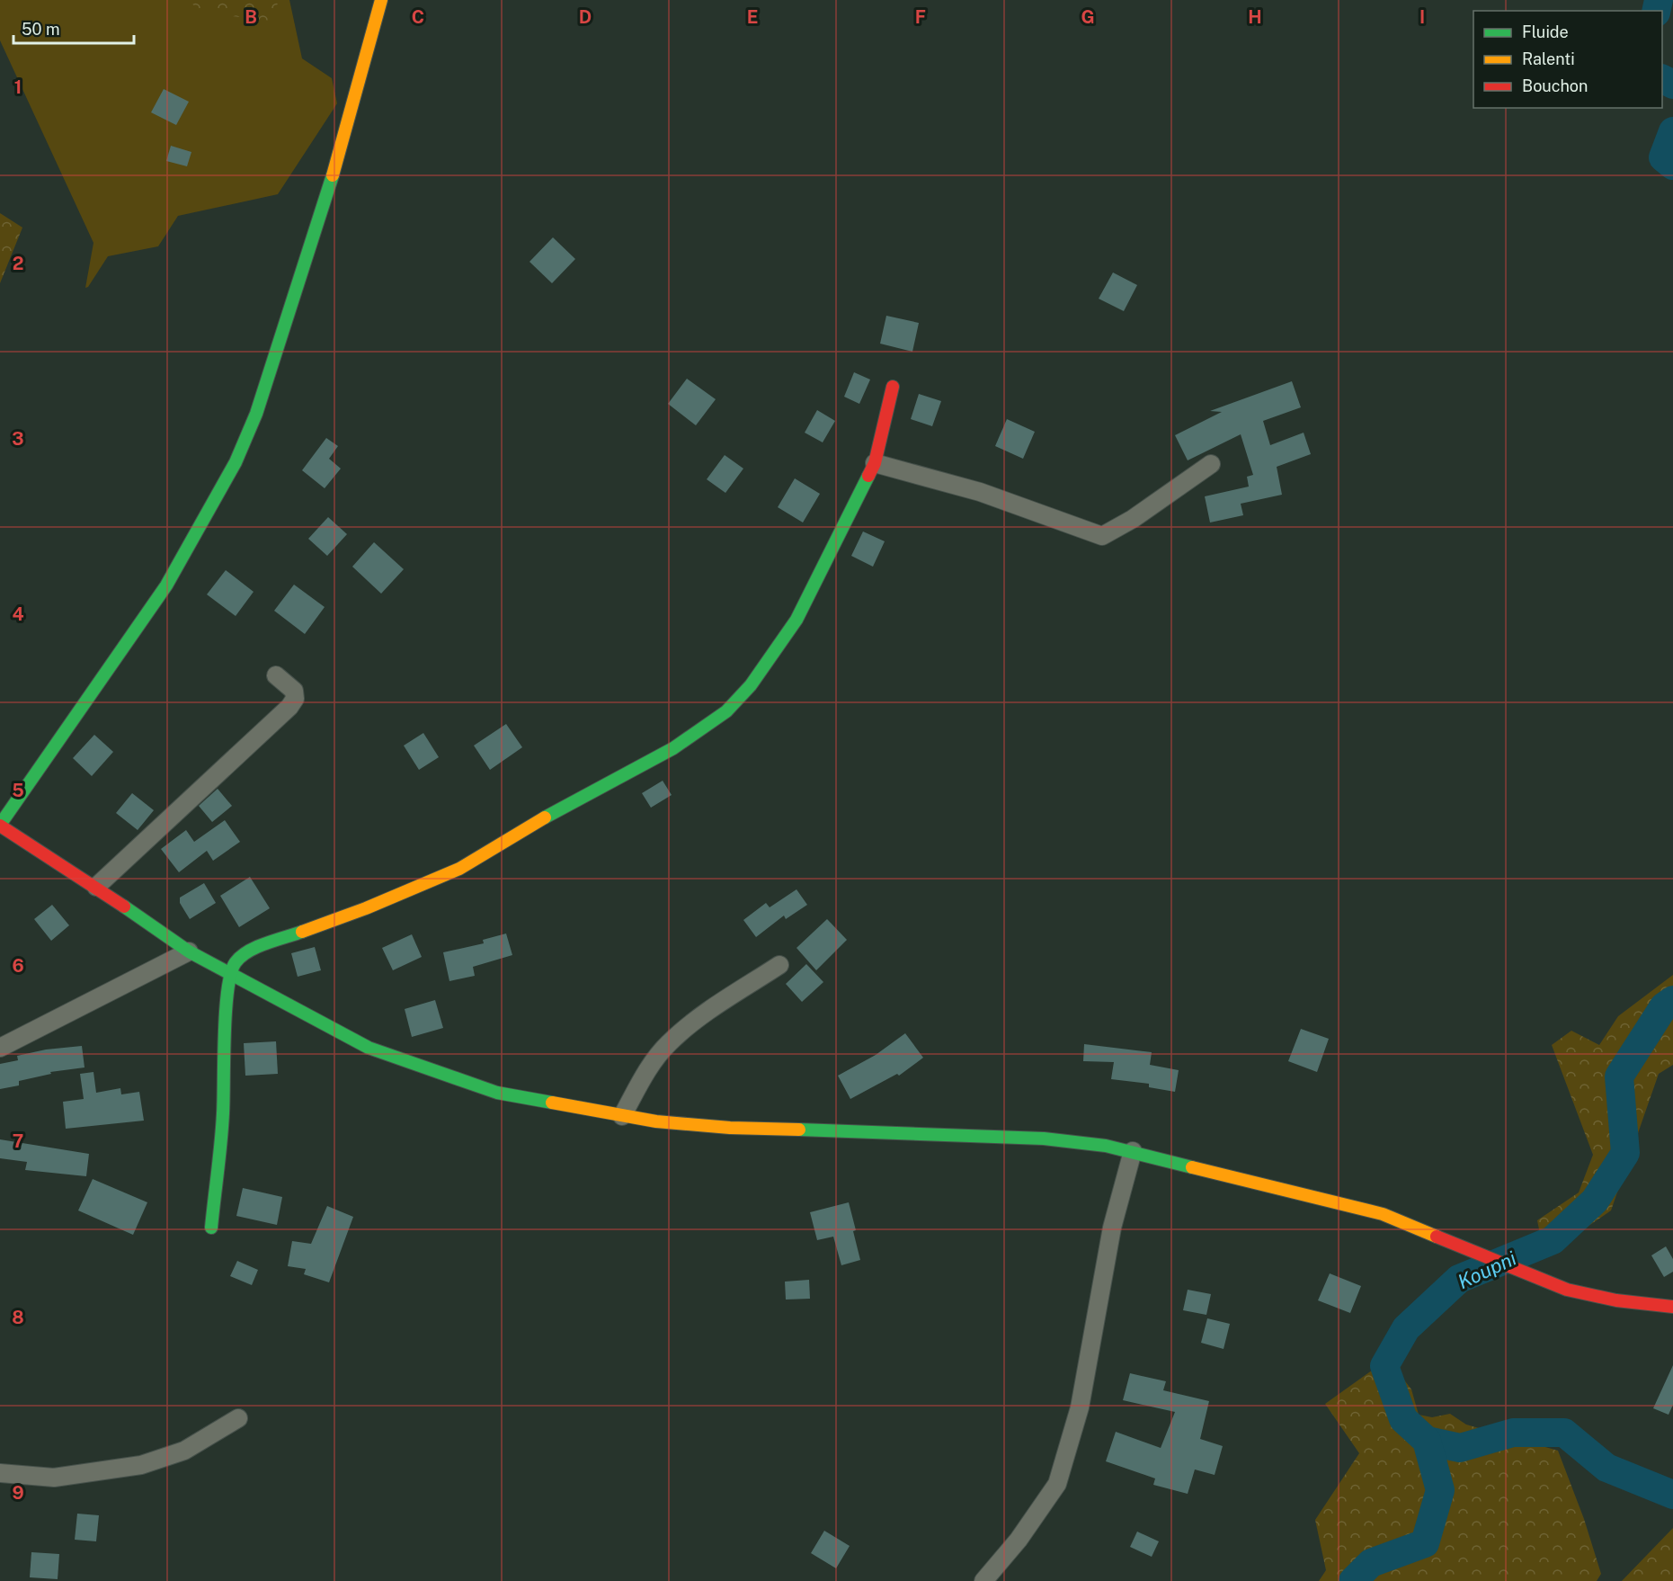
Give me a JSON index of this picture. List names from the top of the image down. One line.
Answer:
{"water":["Koupni"],"legend":["Fluide","Ralenti","Bouchon"],"scale_bar":"50 m","grid":{"columns":["B","C","D","E","F","G","H","I"],"rows":["1","2","3","4","5","6","7","8","9"]}}
